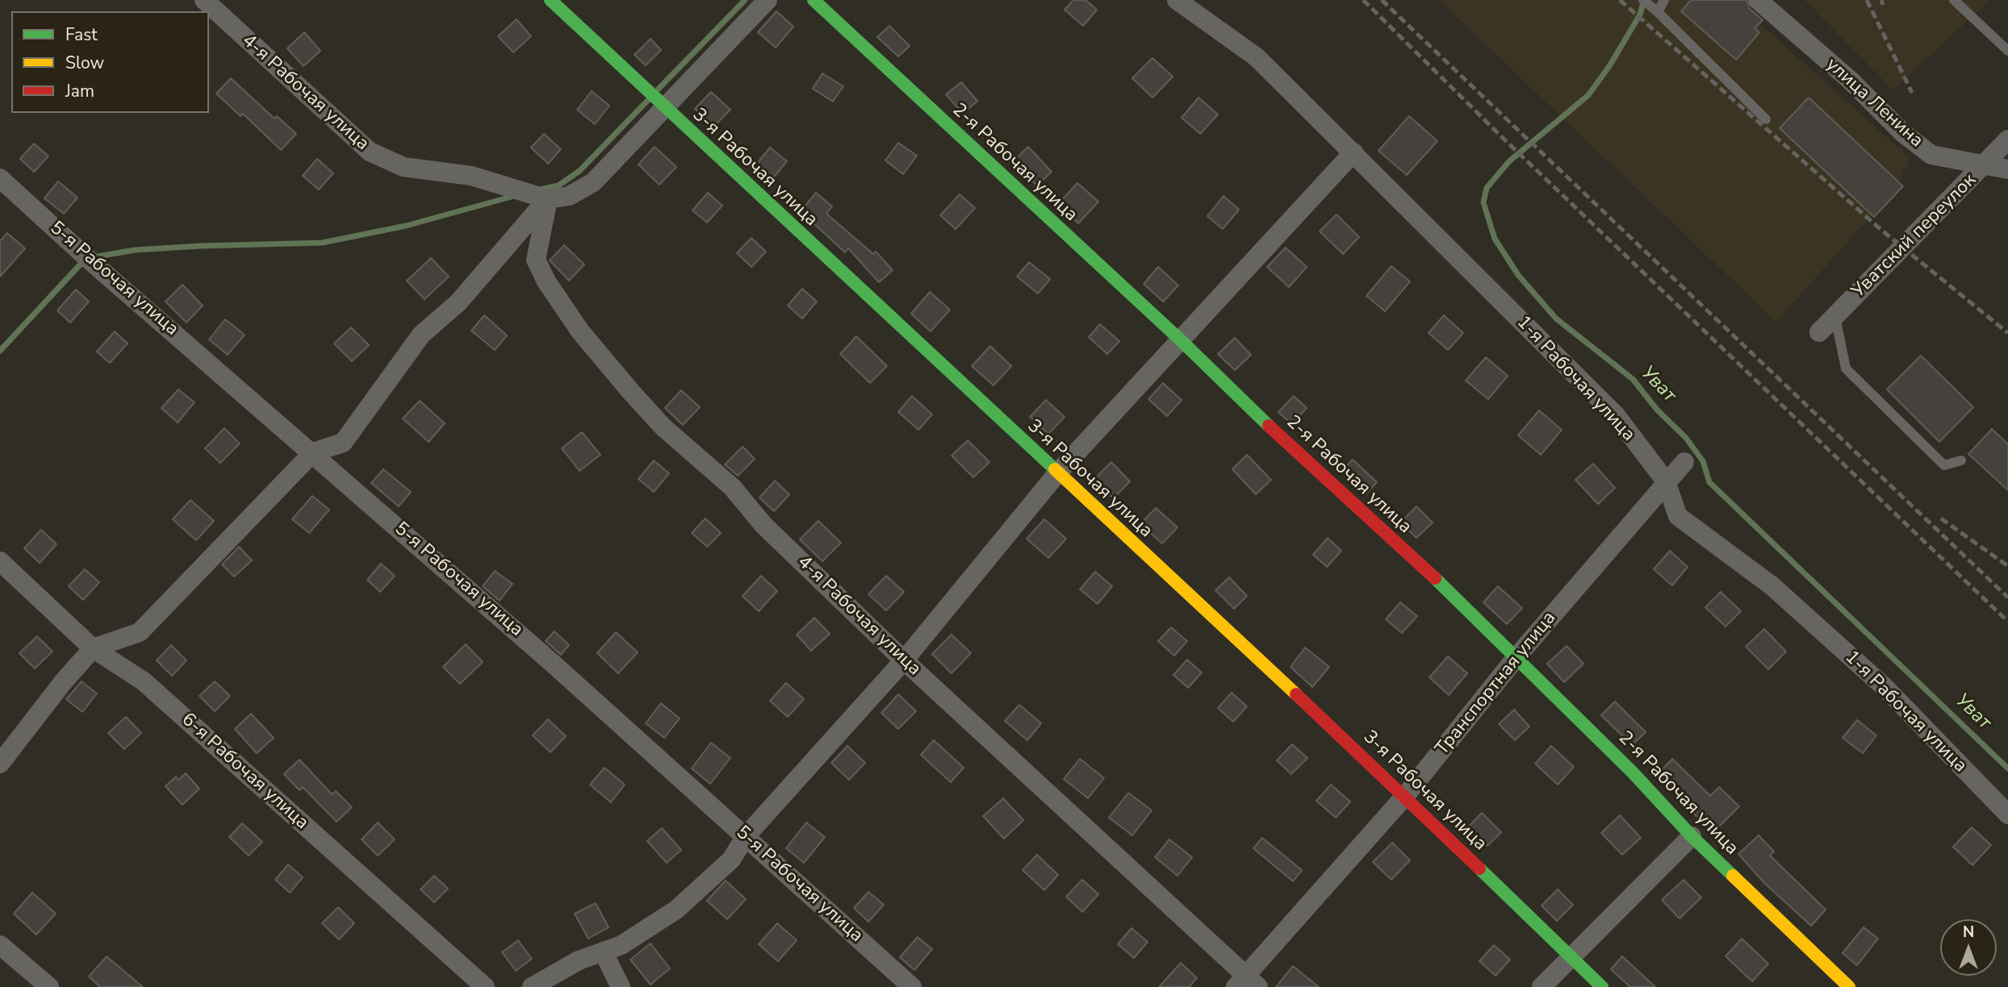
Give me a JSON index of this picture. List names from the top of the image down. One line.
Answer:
{"streets":{"street":["4-я Рабочая улица","улица Ленина","2-я Рабочая улица","3-я Рабочая улица","Уватский переулок","5-я Рабочая улица","1-я Рабочая улица","Транспортная улица","6-я Рабочая улица"]},"crossings":[["4-я Рабочая улица","Транспортная улица"],["улица Ленина","Уватский переулок"],["2-я Рабочая улица","Транспортная улица"],["3-я Рабочая улица","Транспортная улица"],["1-я Рабочая улица","Транспортная улица"]],"water":["Уват"],"legend":["Fast","Slow","Jam"],"north":"top"}
